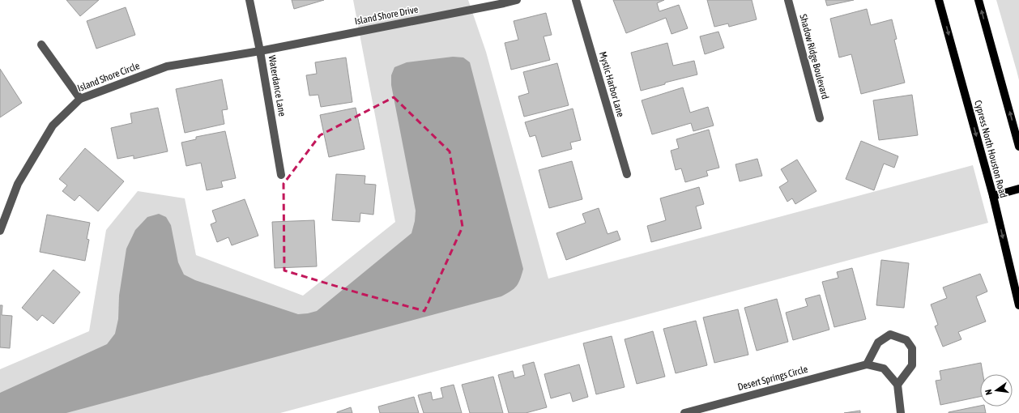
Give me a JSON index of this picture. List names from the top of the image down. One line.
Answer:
{"streets":{"main road":["Cypress North Houston Road"],"street":["Island Shore Drive","Shadow Ridge Boulevard","Island Shore Circle","Mystic Harbor Lane","Waterdance Lane","Desert Springs Circle"]},"crossings":[["Island Shore Drive","Island Shore Circle"],["Island Shore Drive","Waterdance Lane"],["Island Shore Circle","Waterdance Lane"]],"north":"left"}
